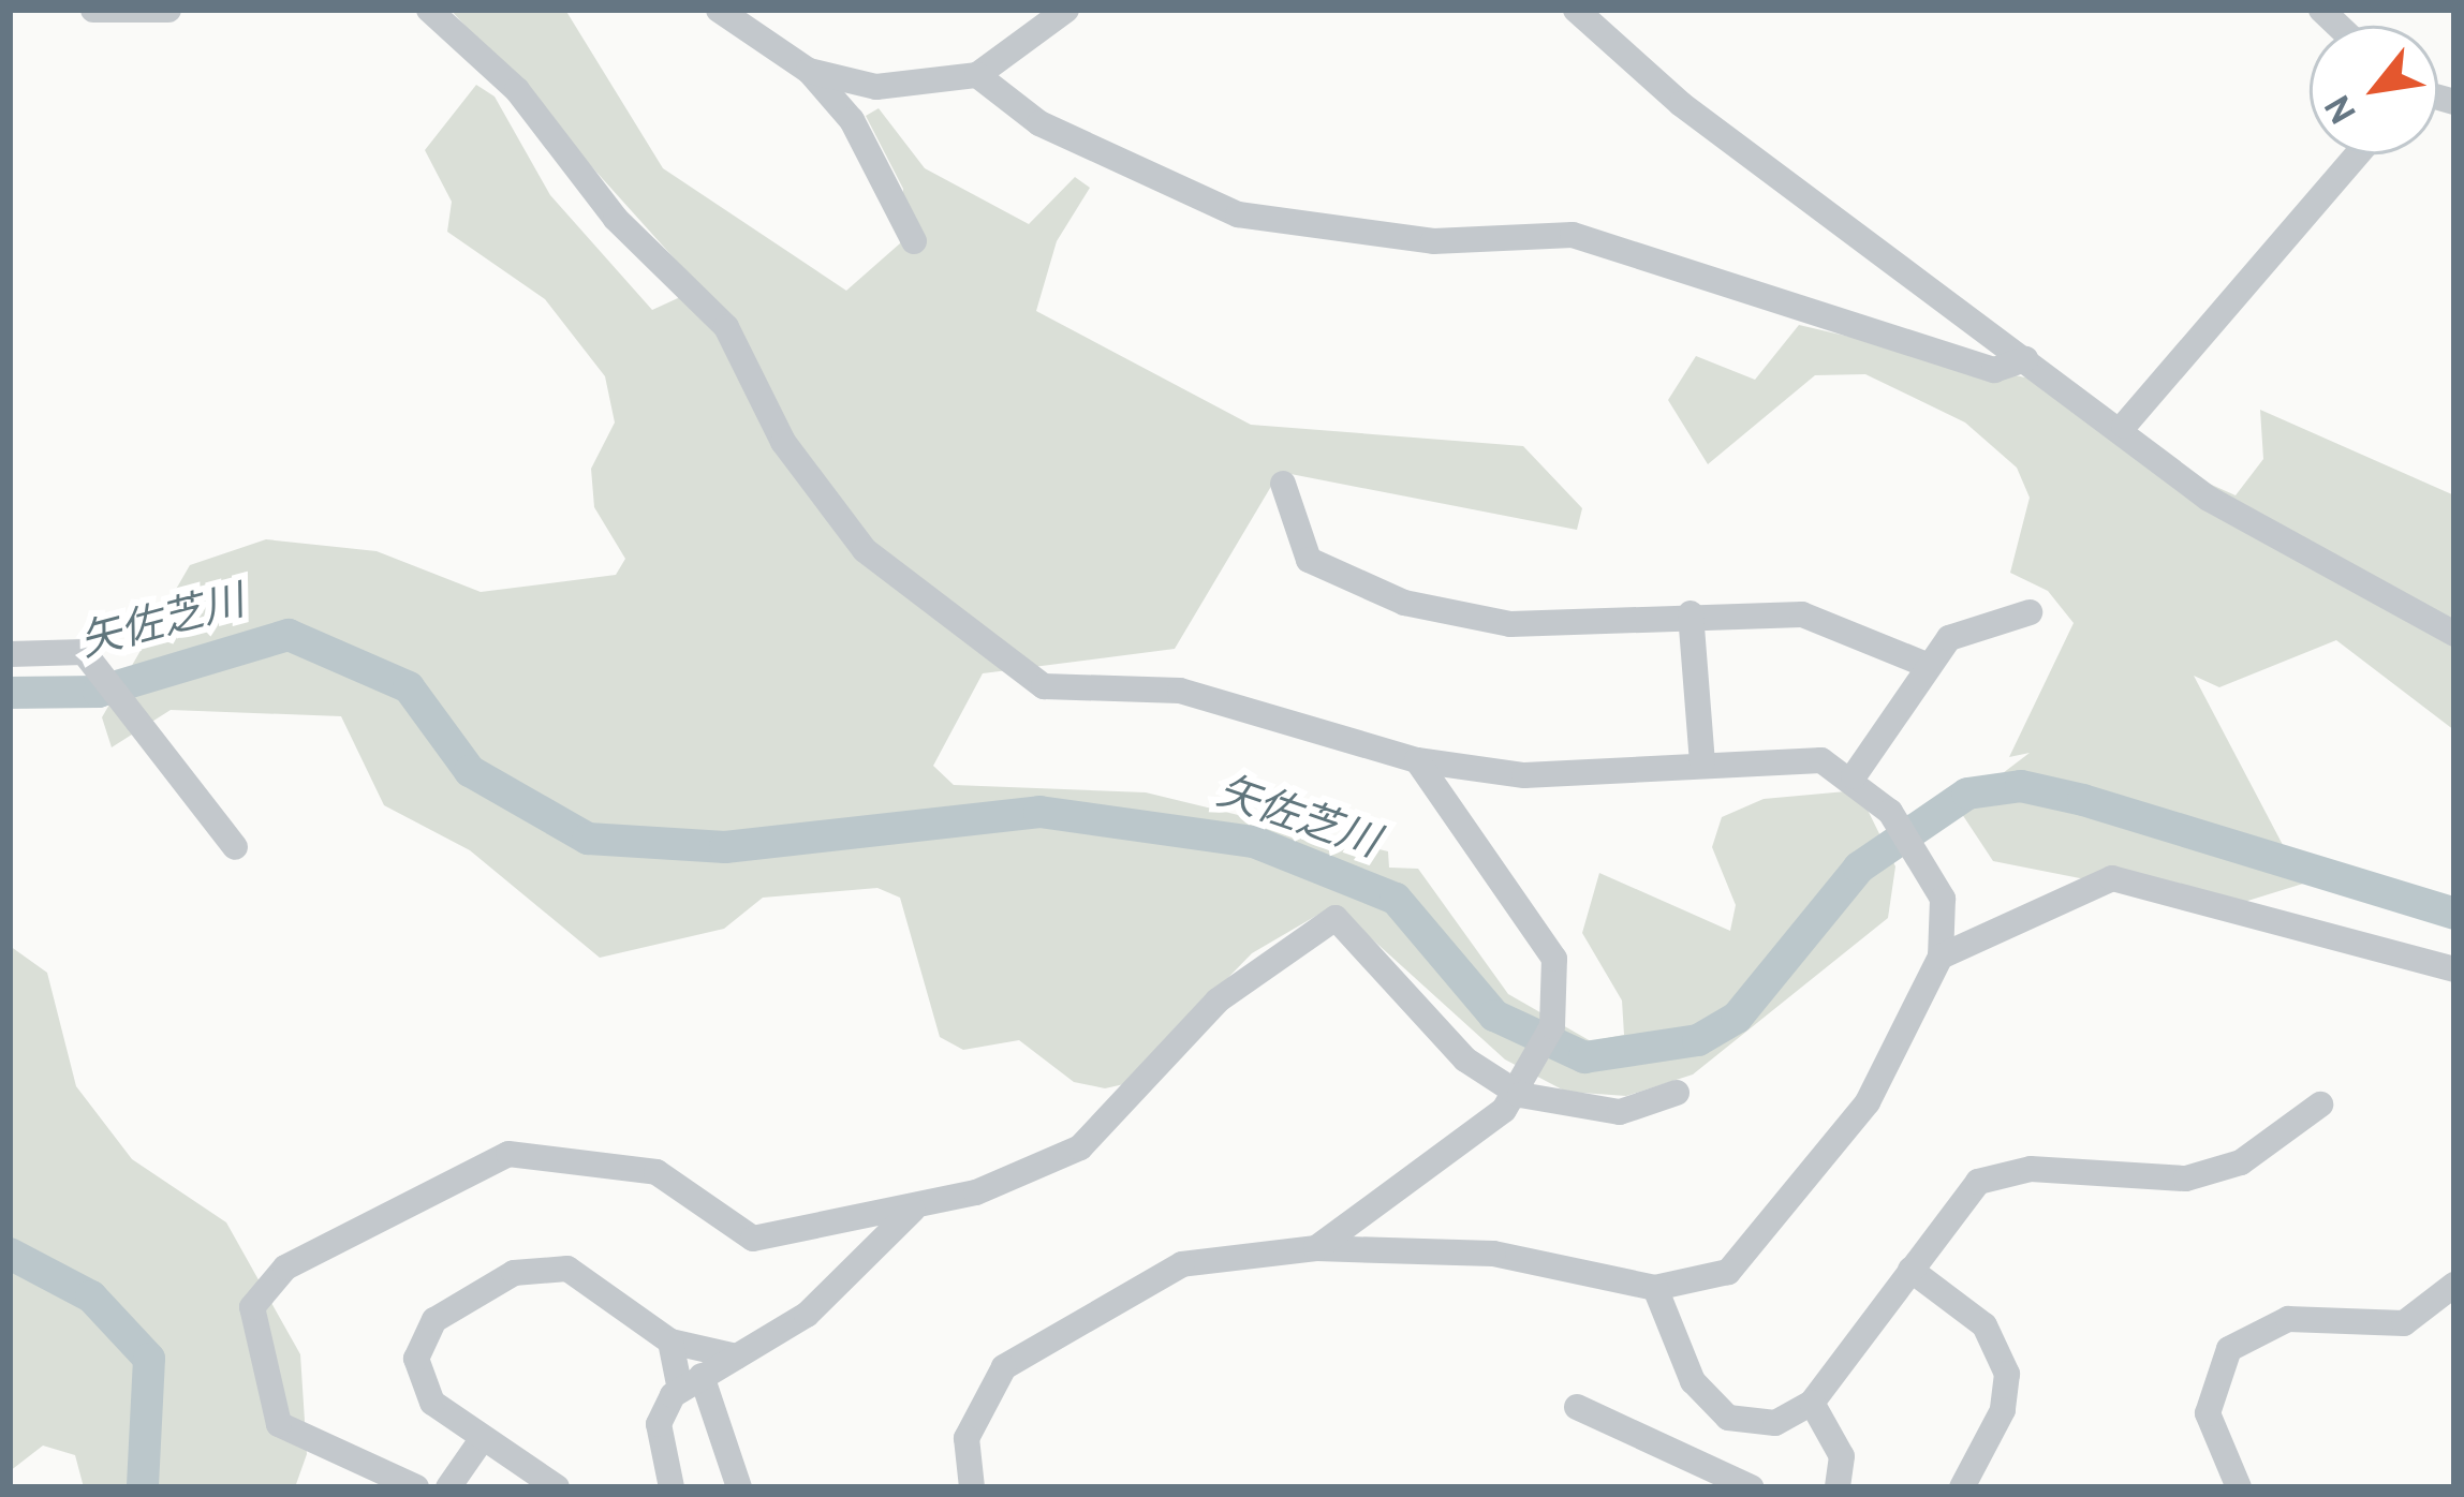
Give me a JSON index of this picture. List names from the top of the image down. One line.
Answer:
{"water":["矢佐芝川"],"north":"bottom left"}
